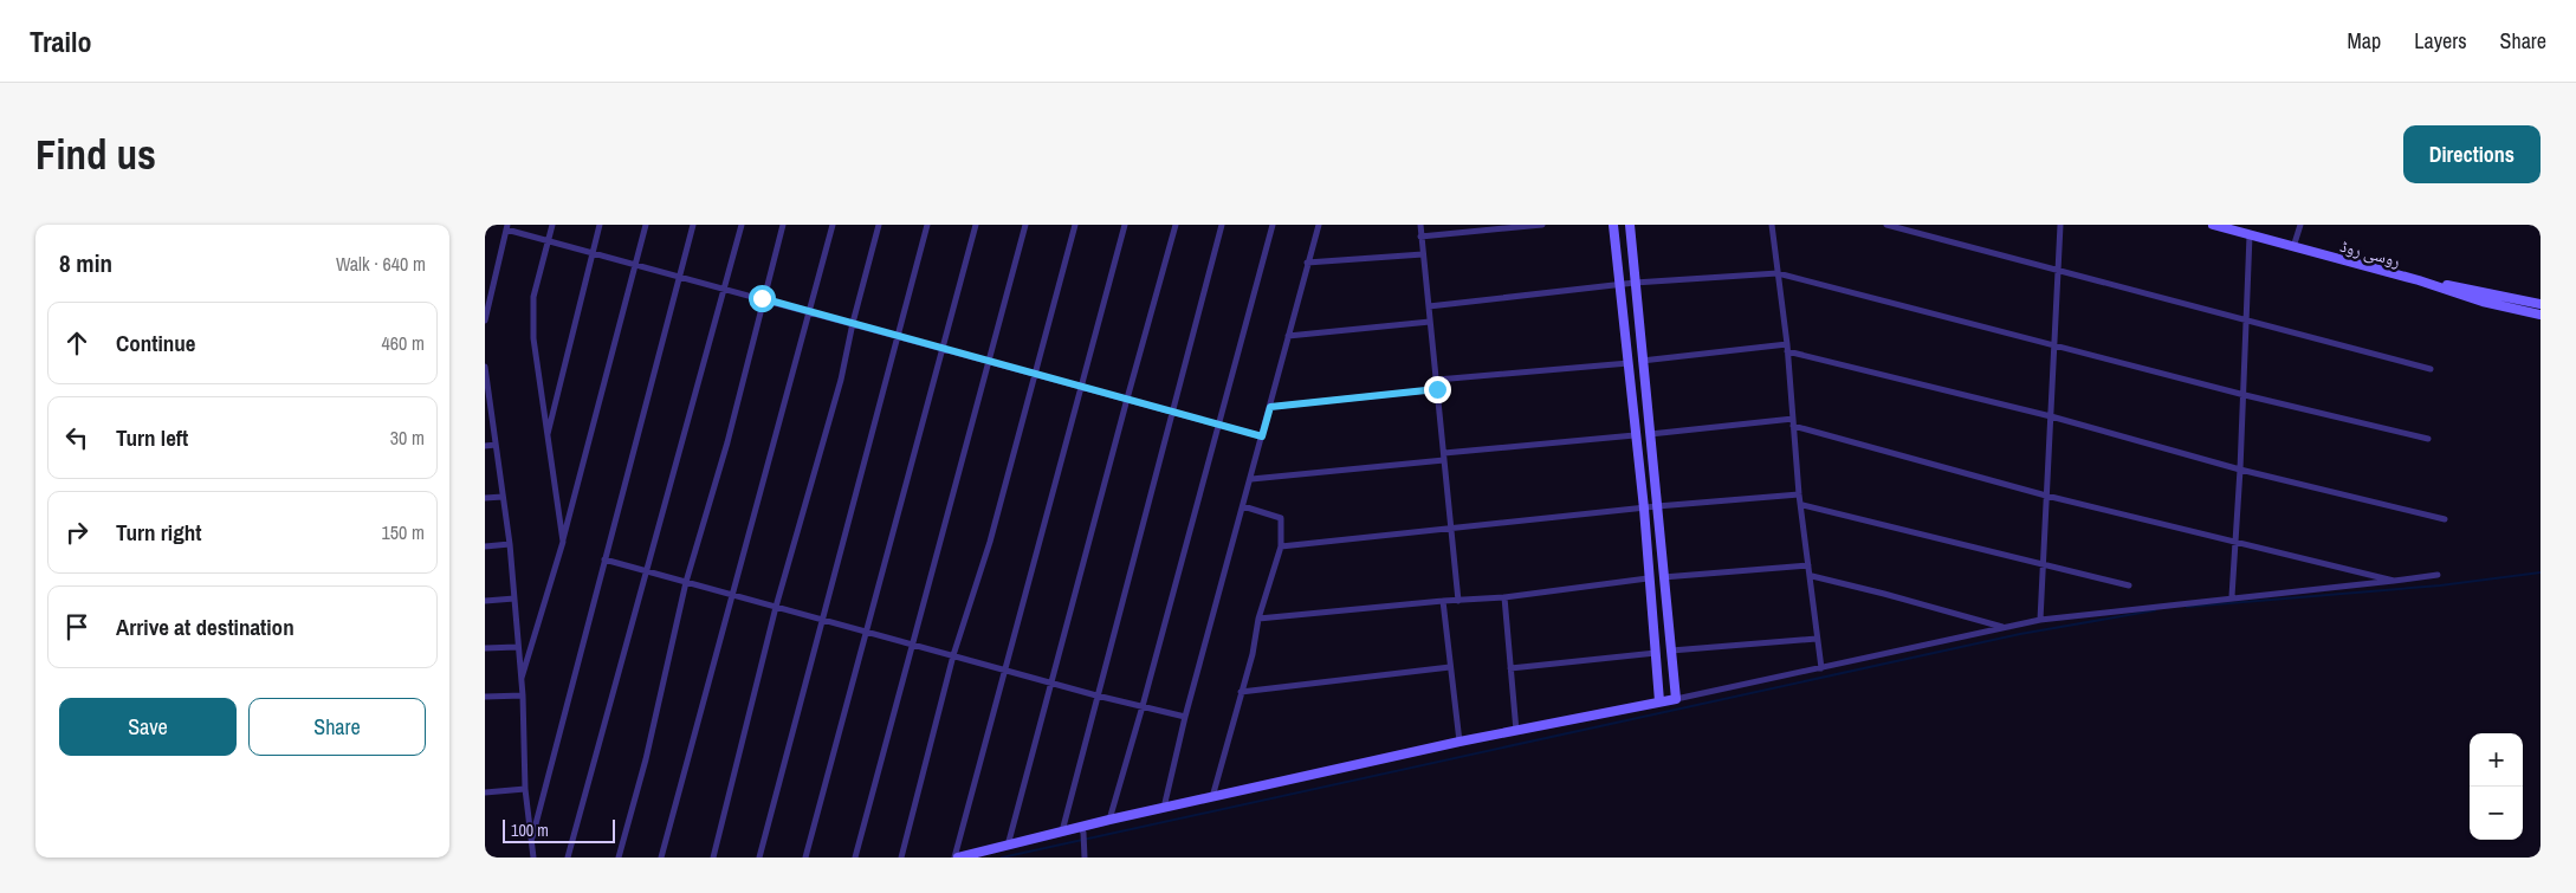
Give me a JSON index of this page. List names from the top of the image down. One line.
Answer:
{"streets":{"street":["روسی روڈ"]},"scale_bar":"100 m","page":{"header":"Trailo","nav":["Map","Layers","Share"],"buttons":["Directions",["Save","Share"]],"title":"Find us","heading":["8 min","Walk · 640 m"],"list":[["Continue","460 m"],["Turn left","30 m"],["Turn right","150 m"],"Arrive at destination"],"map_buttons":["+","−"],"scale":"100 m"}}
